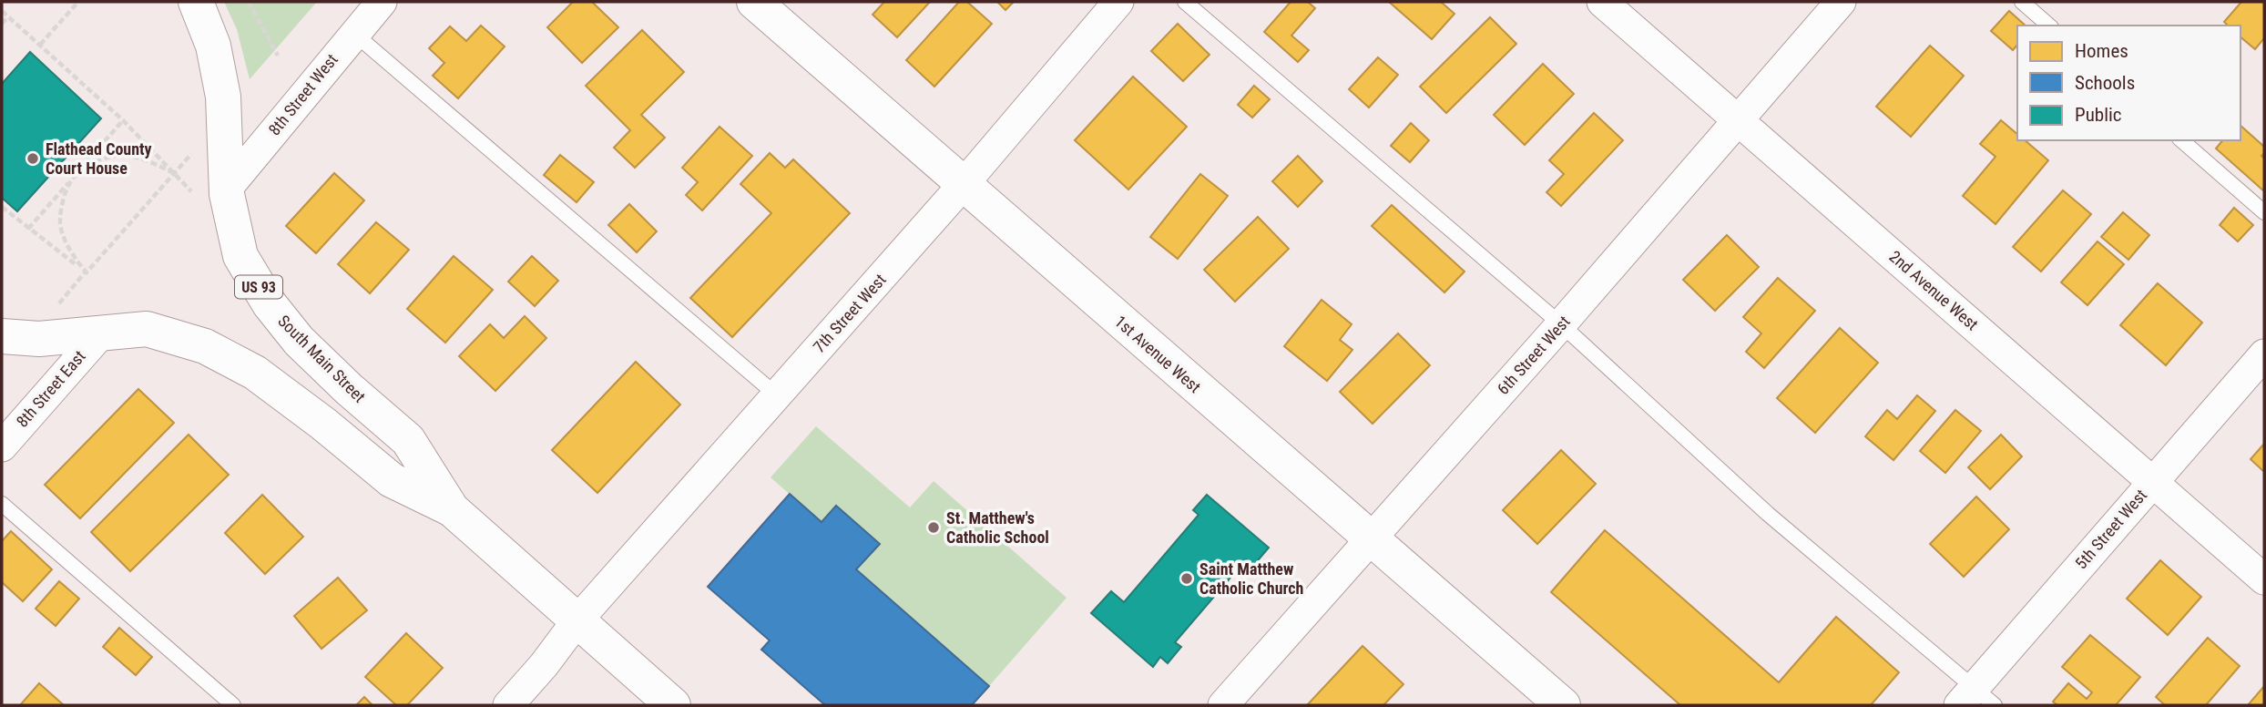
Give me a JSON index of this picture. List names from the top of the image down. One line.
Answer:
{"streets":{"main road":["US 93","1st Avenue West","South Main Street"],"street":["8th Street West","2nd Avenue West","7th Street West","6th Street West","8th Street East","5th Street West"]},"crossings":[["8th Street West","South Main Street"],["2nd Avenue West","6th Street West"],["2nd Avenue West","5th Street West"],["7th Street West","1st Avenue West"],["7th Street West","South Main Street"],["1st Avenue West","6th Street West"],["South Main Street","8th Street East"]],"places":["Flathead County Court House","St. Matthew's Catholic School","Saint Matthew Catholic Church"],"legend":["Homes","Schools","Public"]}
